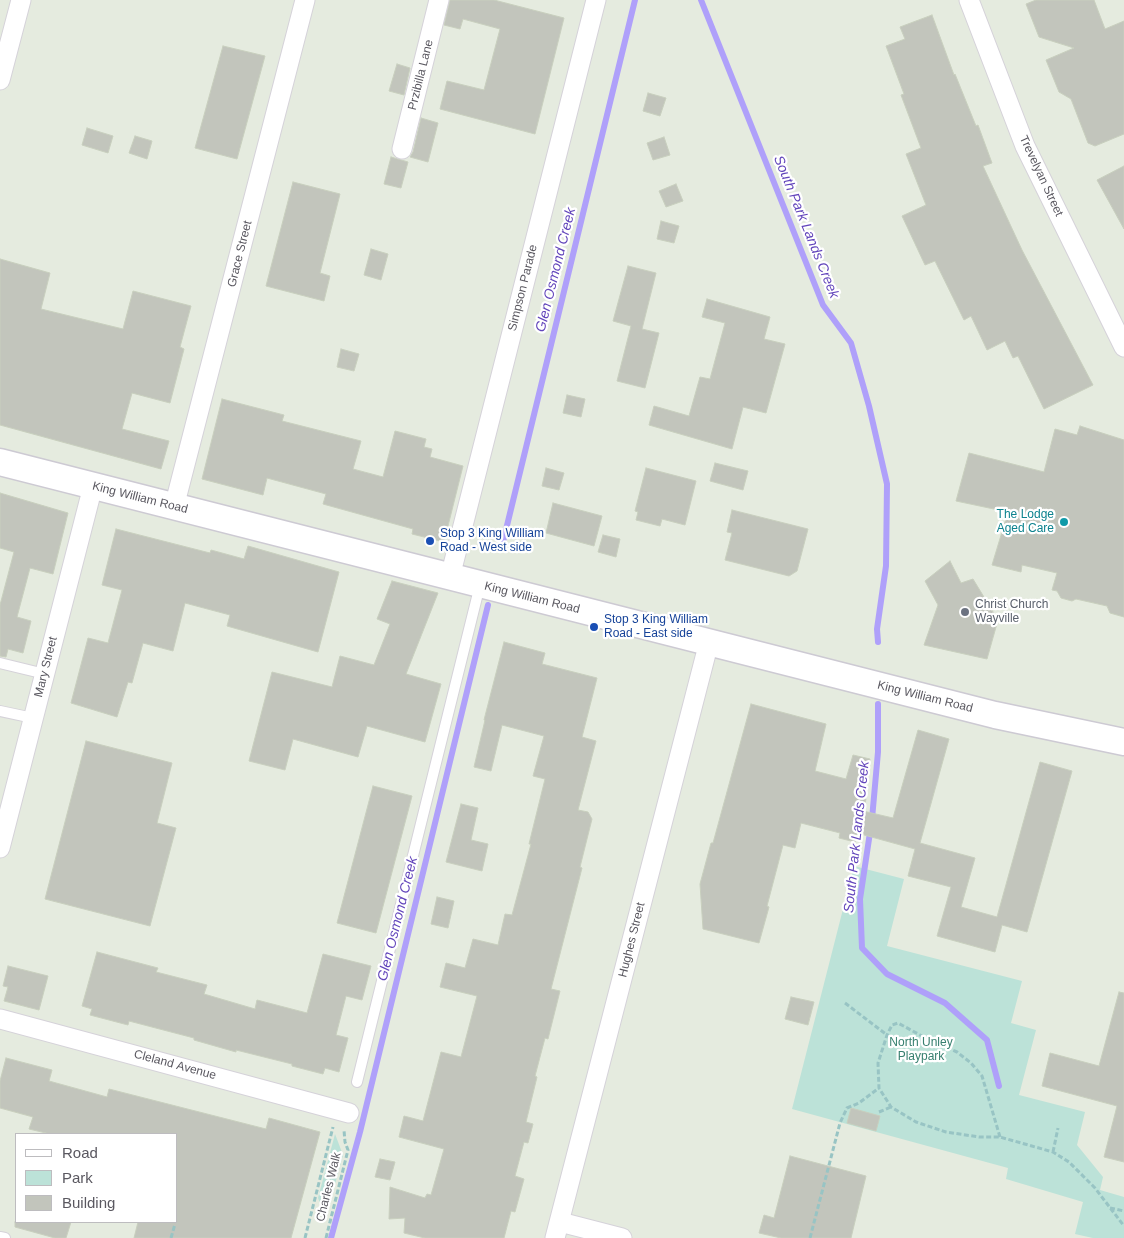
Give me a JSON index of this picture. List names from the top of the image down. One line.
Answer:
{"streets":{"main road":["King William Road"],"street":["Przibilla Lane","Trevelyan Street","Grace Street","Simpson Parade","Mary Street","Hughes Street","Cleland Avenue"],"path":["Charles Walk"]},"crossings":[["Grace Street","King William Road"],["Simpson Parade","King William Road"],["King William Road","Mary Street"],["King William Road","Hughes Street"],["Cleland Avenue","Charles Walk"]],"water":["South Park Lands Creek","Glen Osmond Creek"],"parks":["North Unley Playpark"],"places":["The Lodge Aged Care","Stop 3 King William Road - West side","Christ Church Wayville","Stop 3 King William Road - East side"],"legend":["Road","Park","Building"]}
